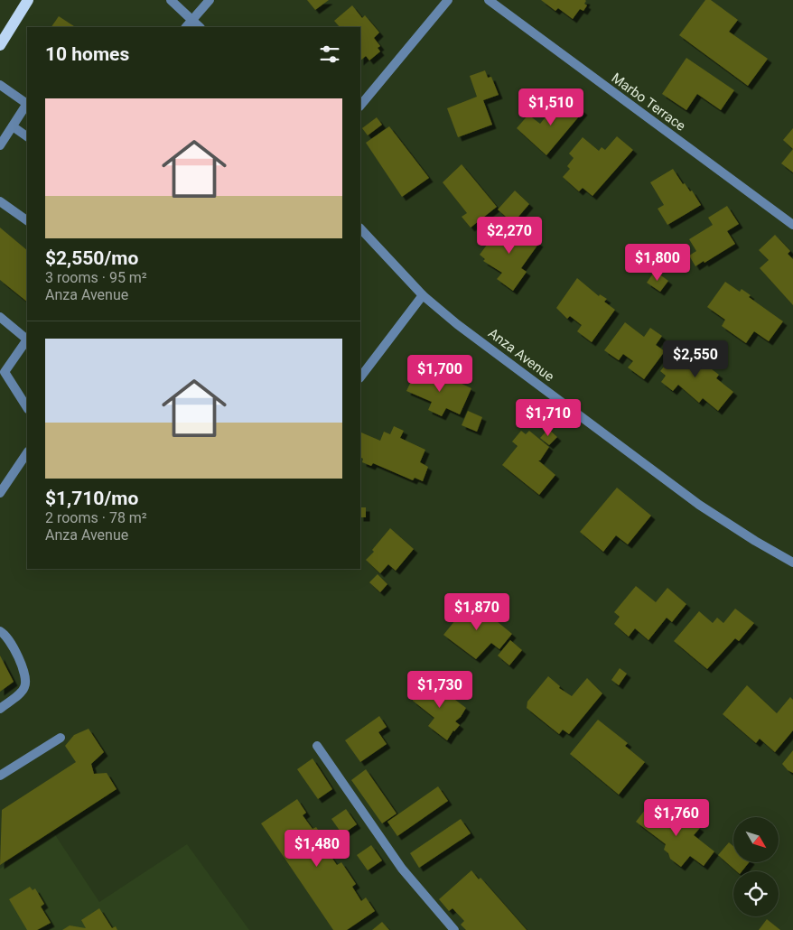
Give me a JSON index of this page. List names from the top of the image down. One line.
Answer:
{"streets":{"street":["Marbo Terrace","Anza Avenue"]},"north":"bottom right","page":{"heading":"10 homes","list":[{"name":"$2,550/mo","note":"3 rooms · 95 m² · Anza Avenue"},{"name":"$1,710/mo","note":"2 rooms · 78 m² · Anza Avenue"}],"price":["$1,510","$2,270","$1,800","$2,550","$1,700","$1,710","$1,870","$1,730","$1,760","$1,480"]}}
